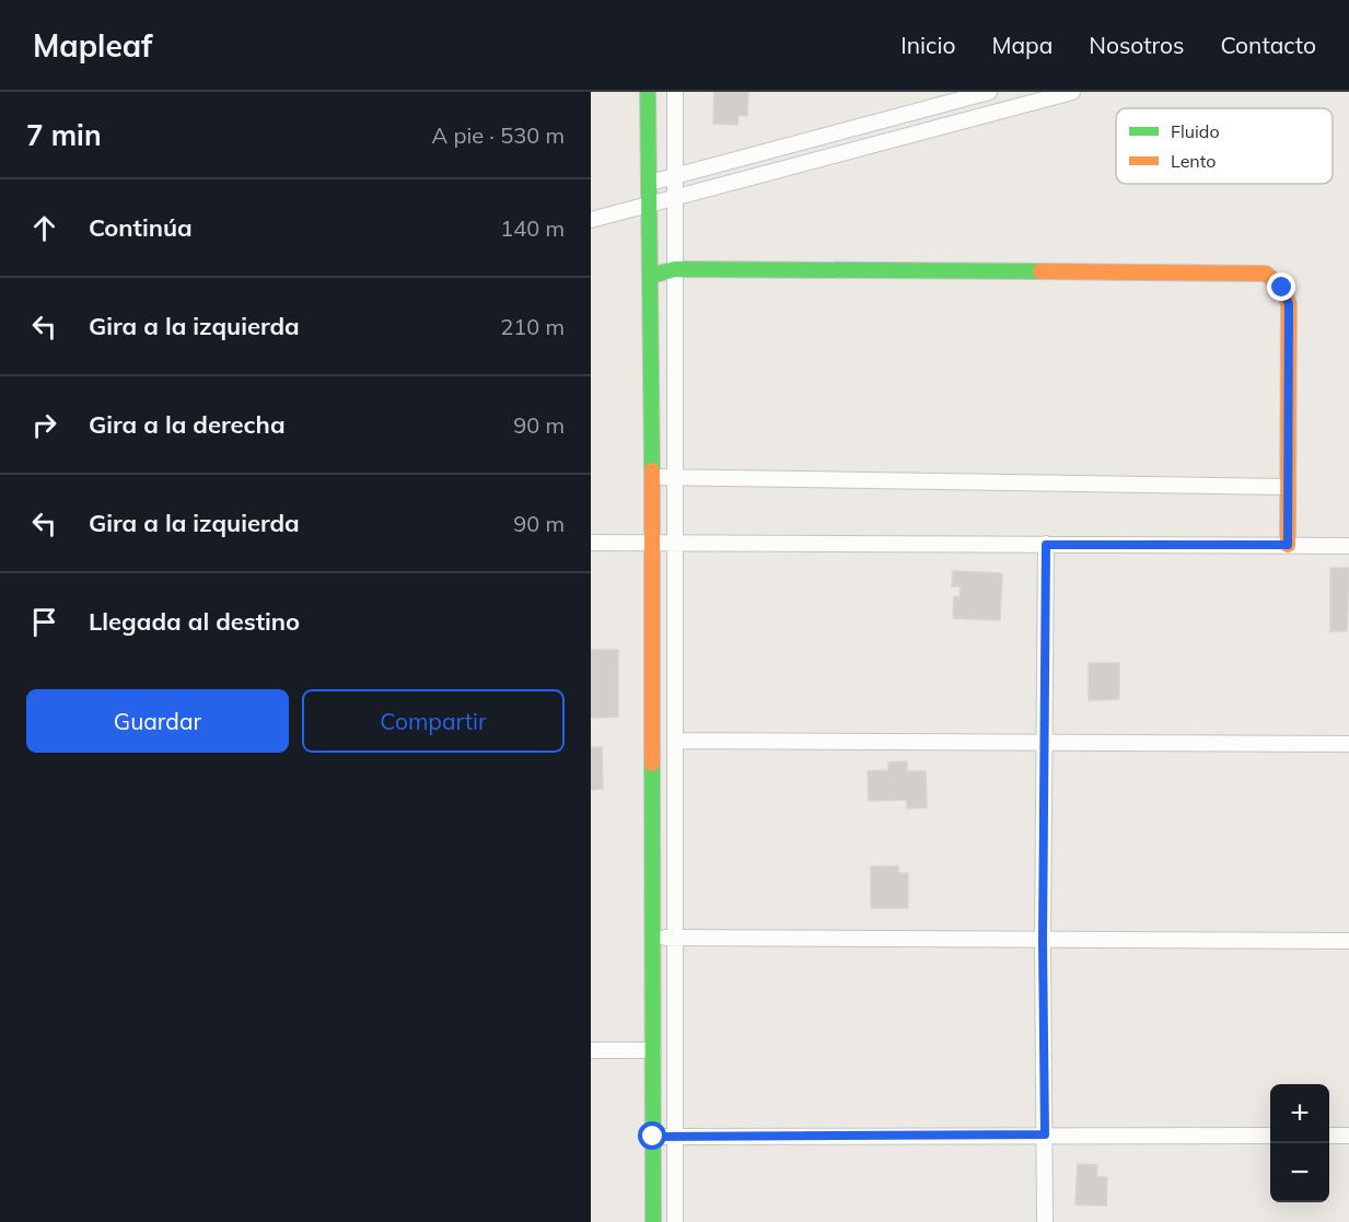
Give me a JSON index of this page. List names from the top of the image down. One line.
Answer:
{"legend":["Fluido","Lento"],"page":{"header":"Mapleaf","nav":["Inicio","Mapa","Nosotros","Contacto"],"heading":["7 min","A pie · 530 m"],"list":[["Continúa","140 m"],["Gira a la izquierda","210 m"],["Gira a la derecha","90 m"],["Gira a la izquierda","90 m"],"Llegada al destino"],"buttons":["Guardar","Compartir"],"map_buttons":["+","−"]}}
